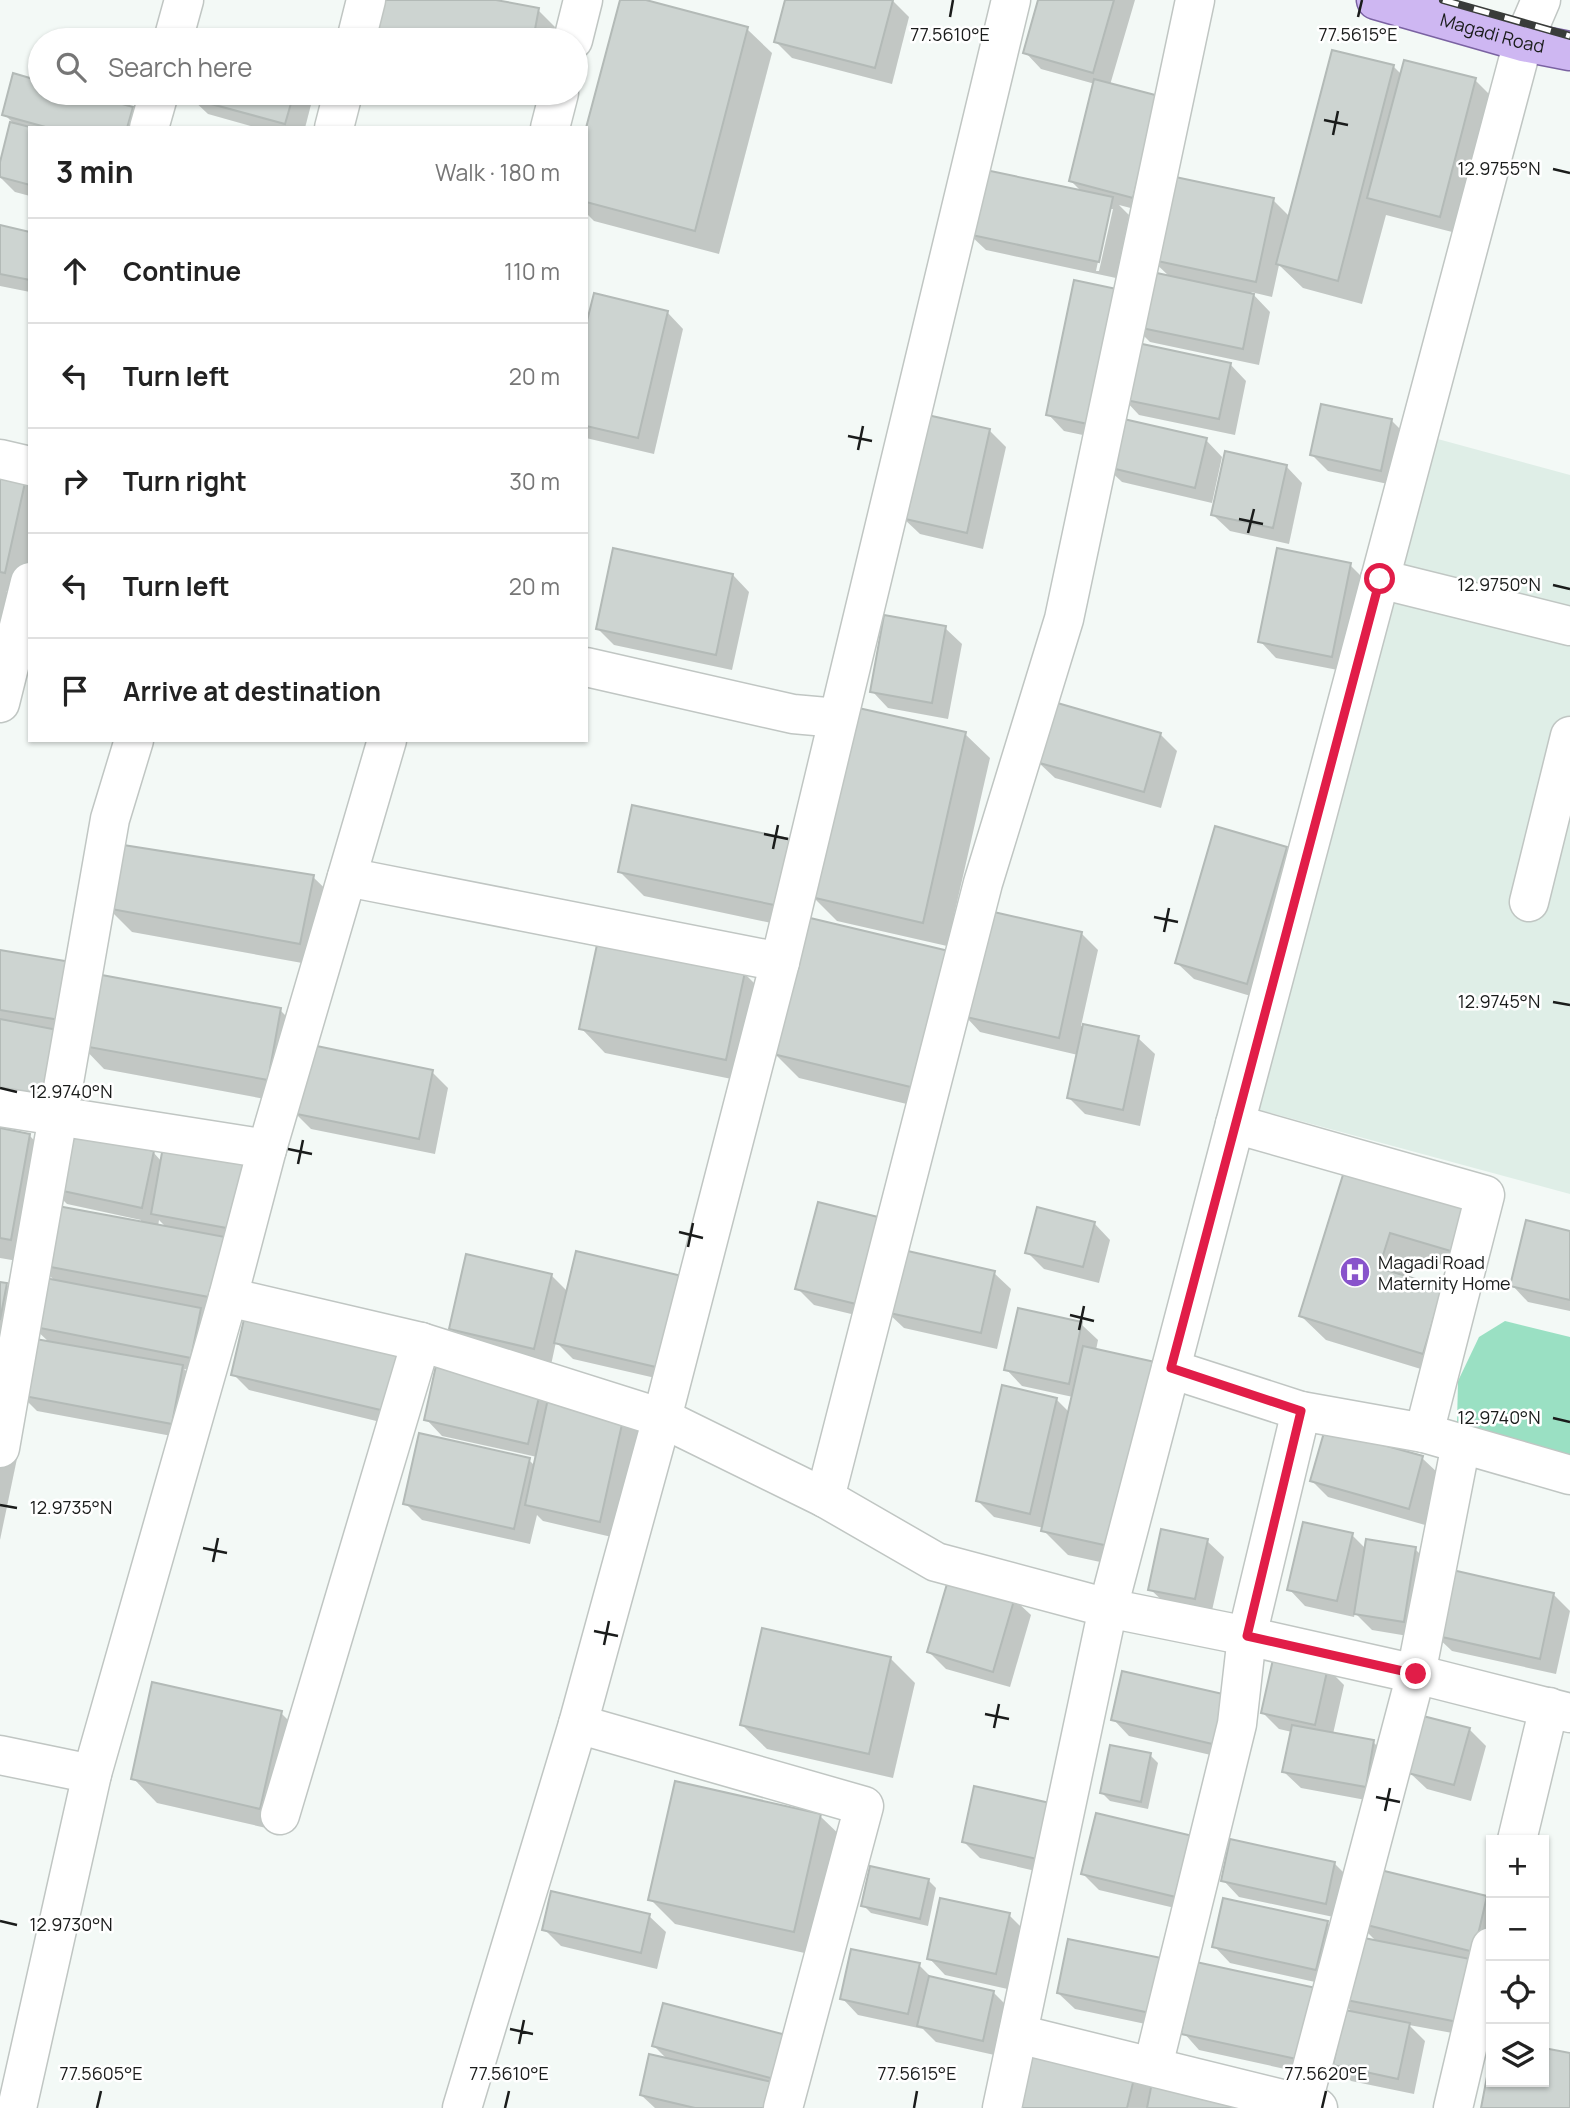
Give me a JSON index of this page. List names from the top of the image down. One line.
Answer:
{"streets":{"main road":["Magadi Road"]},"places":{"hospital":["Magadi Road Maternity Home"]},"page":{"search":"Search here","heading":["3 min","Walk · 180 m"],"list":[["Continue","110 m"],["Turn left","20 m"],["Turn right","30 m"],["Turn left","20 m"],"Arrive at destination"],"map_buttons":["+","−"]},"coordinates":["77.5610°E","77.5615°E","12.9755°N","12.9750°N","12.9745°N","12.9740°N","12.9735°N","12.9730°N","77.5605°E","77.5620°E"]}
